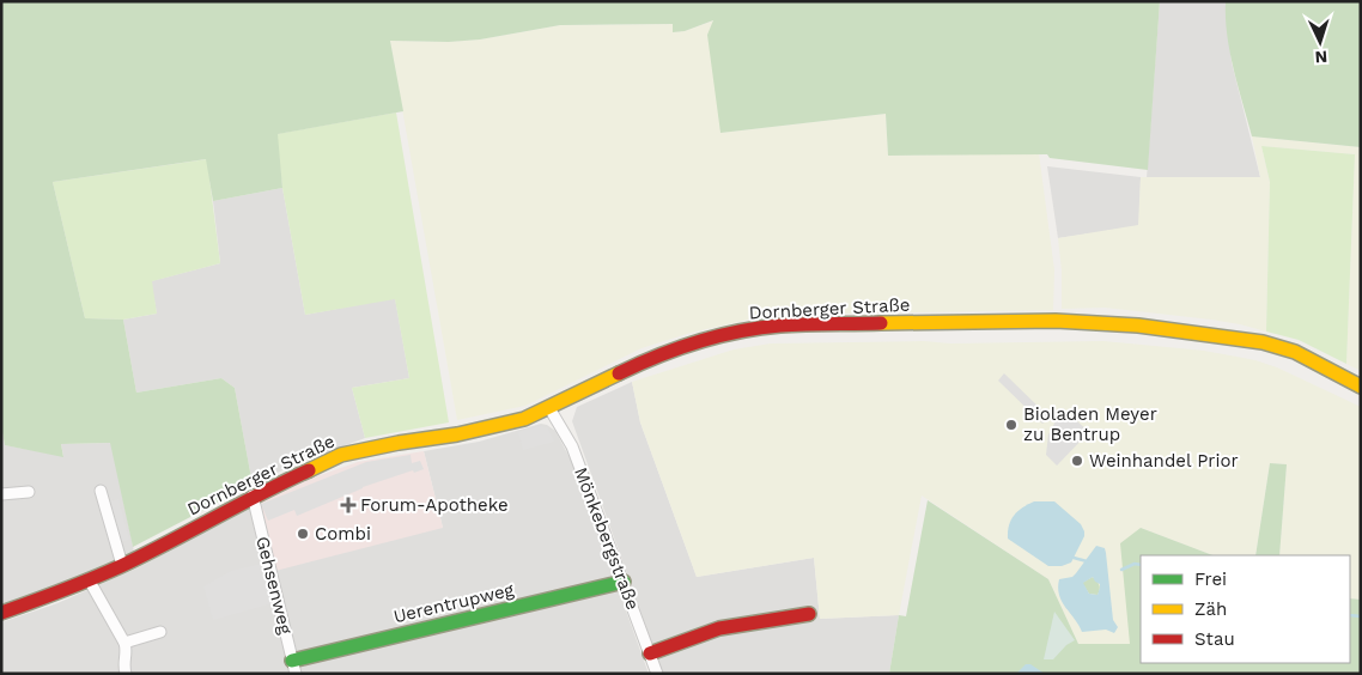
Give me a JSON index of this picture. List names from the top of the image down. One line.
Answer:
{"streets":{"main road":["Dornberger Straße","Uerentrupweg"],"street":["Mönkebergstraße","Gehsenweg"]},"crossings":[["Dornberger Straße","Mönkebergstraße"],["Dornberger Straße","Gehsenweg"],["Mönkebergstraße","Uerentrupweg"],["Gehsenweg","Uerentrupweg"]],"places":{"other":["Bioladen Meyer zu Bentrup","Weinhandel Prior","Combi"],"health":["Forum-Apotheke"]},"legend":["Frei","Zäh","Stau"],"north":"bottom"}
